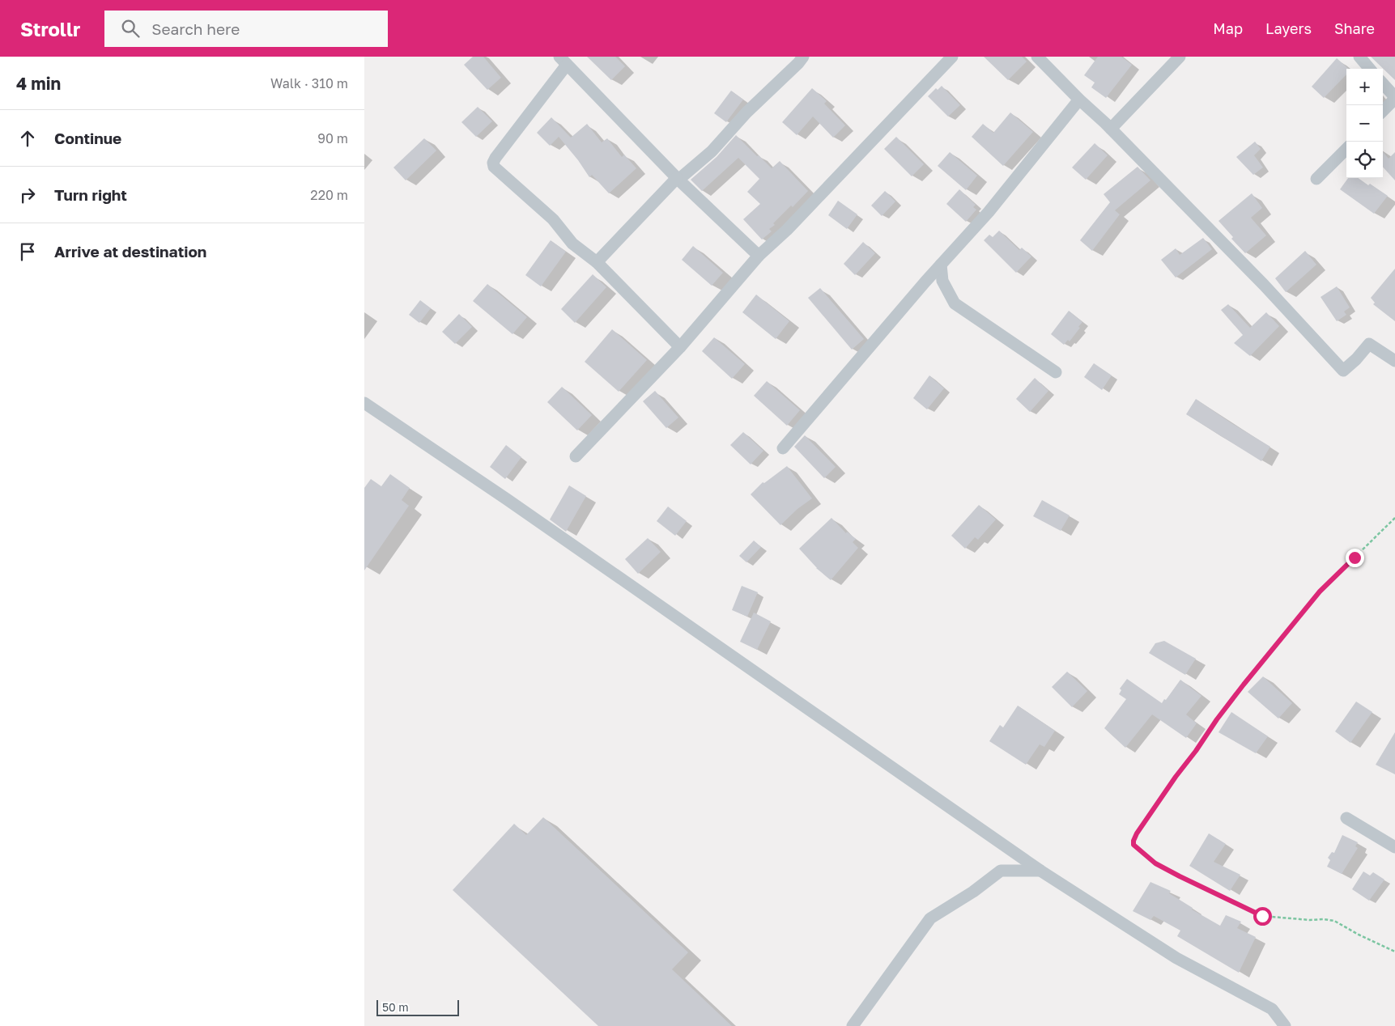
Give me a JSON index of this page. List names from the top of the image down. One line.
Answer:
{"scale_bar":"50 m","page":{"header":"Strollr","search":"Search here","nav":["Map","Layers","Share"],"heading":["4 min","Walk · 310 m"],"map_buttons":["+","−"],"list":[["Continue","90 m"],["Turn right","220 m"],"Arrive at destination"],"scale":"50 m"}}
